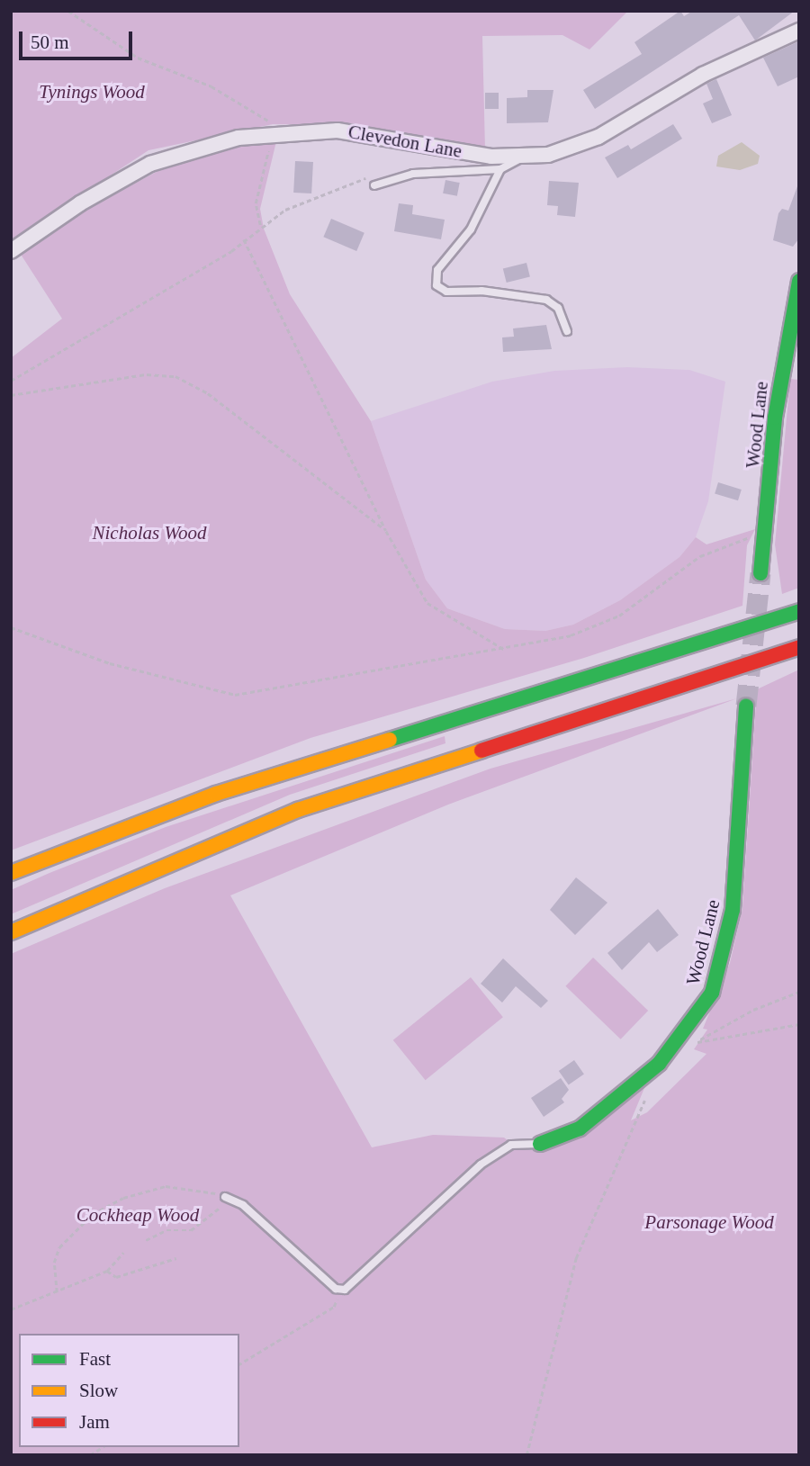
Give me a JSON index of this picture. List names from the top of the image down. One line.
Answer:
{"streets":{"main road":["Wood Lane"],"street":["Clevedon Lane"]},"parks":["Tynings Wood","Nicholas Wood","Cockheap Wood","Parsonage Wood"],"legend":["Fast","Slow","Jam"],"scale_bar":"50 m"}
